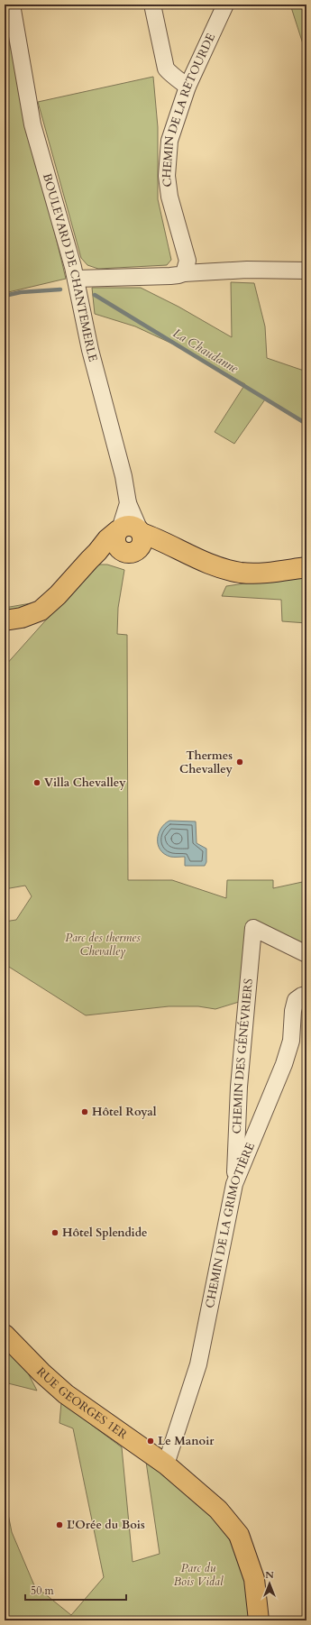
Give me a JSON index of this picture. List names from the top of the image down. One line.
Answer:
{"streets":{"main road":["RUE GEORGES 1ER"],"street":["CHEMIN DE LA RETOURDE","BOULEVARD DE CHANTEMERLE","CHEMIN DES GÉNÉVRIERS","CHEMIN DE LA GRIMOTIÈRE"]},"crossings":[["CHEMIN DES GÉNÉVRIERS","CHEMIN DE LA GRIMOTIÈRE"],["CHEMIN DE LA GRIMOTIÈRE","RUE GEORGES 1ER"]],"water":["La Chaudanne"],"parks":["Parc des thermes Chevalley","Parc du Bois Vidal"],"places":["Thermes Chevalley","Villa Chevalley","Hôtel Royal","Hôtel Splendide","Le Manoir","L'Orée du Bois"],"scale_bar":"50 m","north":"top"}
